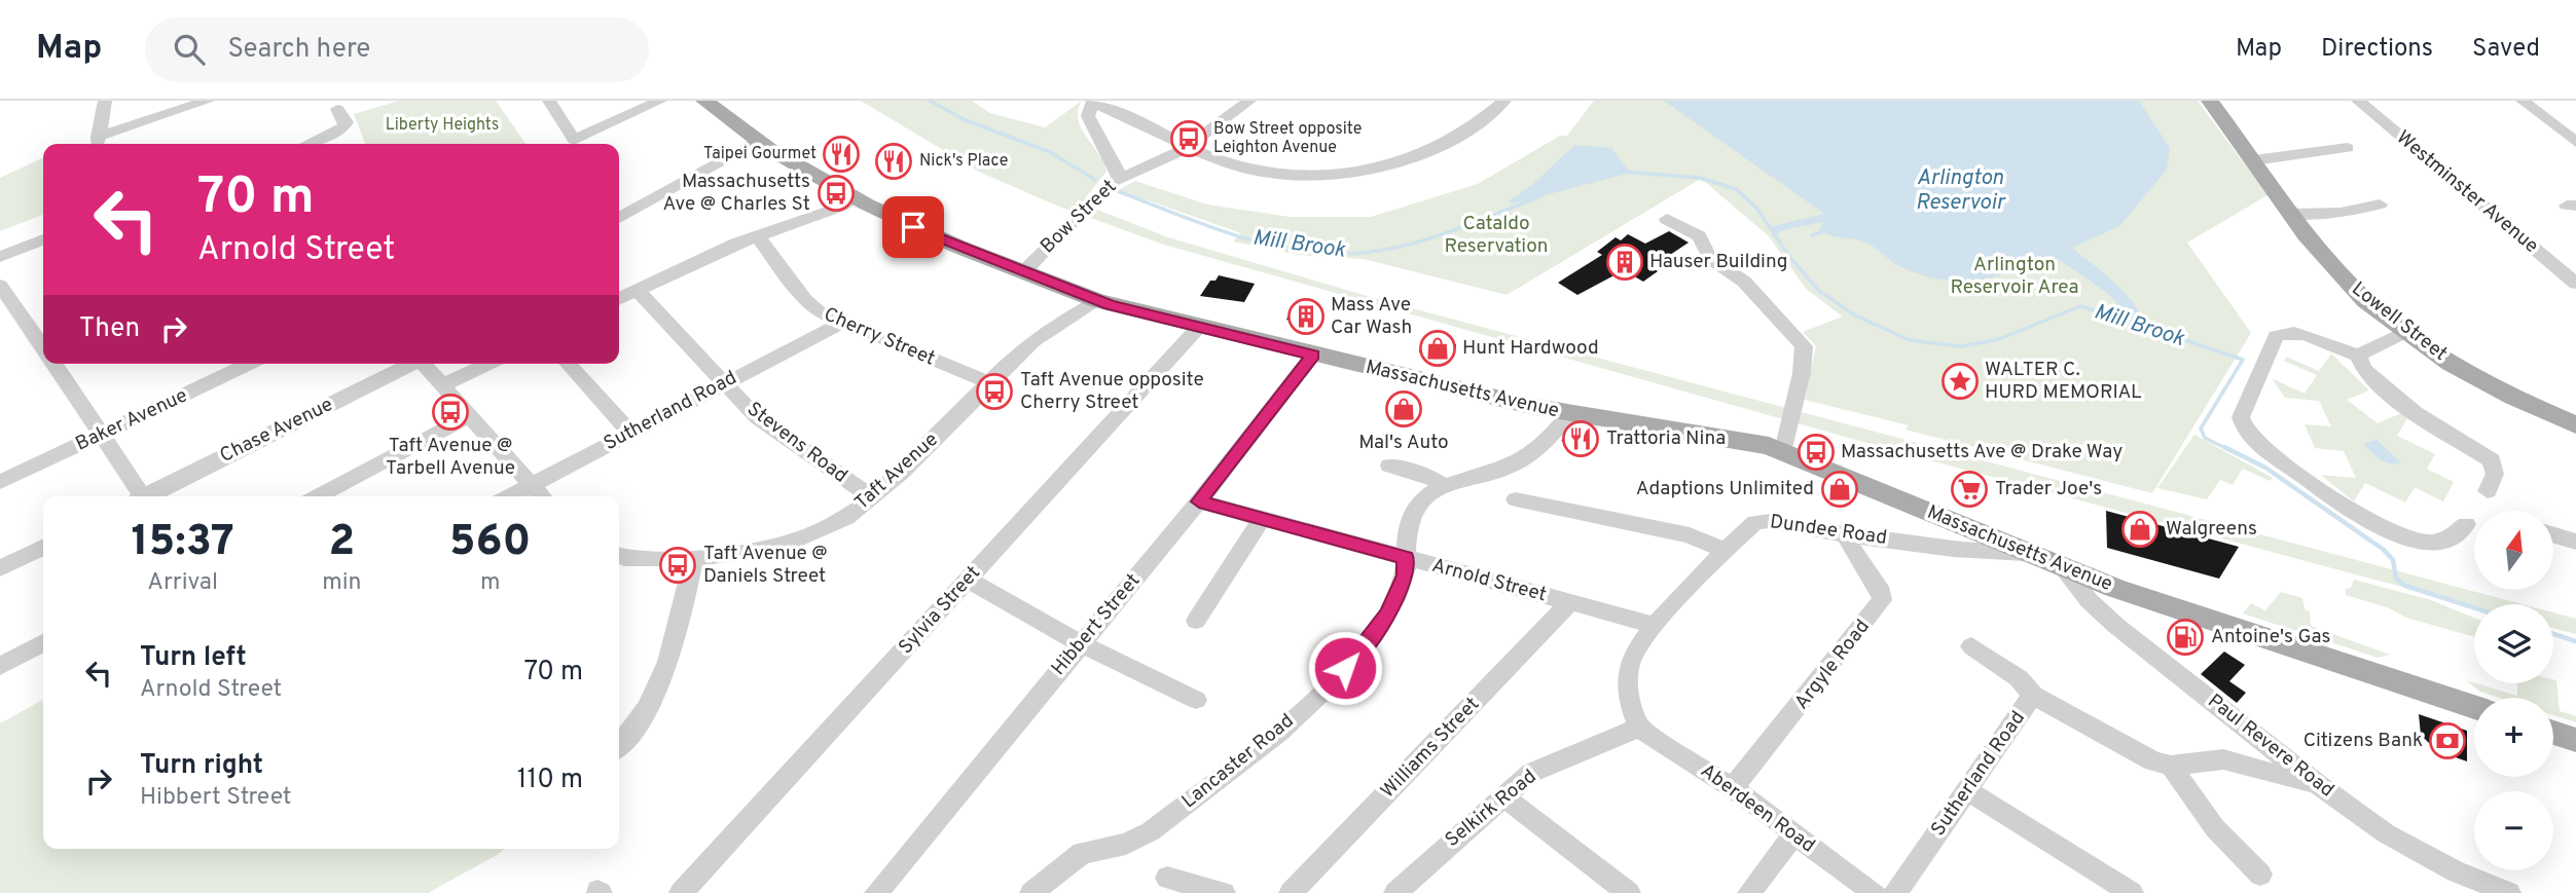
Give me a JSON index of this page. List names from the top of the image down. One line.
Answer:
{"streets":{"main road":["Lowell Street","Massachusetts Avenue"],"street":["Westminster Avenue","Bow Street","Cherry Street","Sutherland Road","Baker Avenue","Chase Avenue","Stevens Road","Taft Avenue","Dundee Road","Arnold Street","Sylvia Street","Hibbert Street","Argyle Road","Paul Revere Road","Williams Street","Lancaster Road","Selkirk Road","Aberdeen Road"]},"crossings":[["Bow Street","Massachusetts Avenue"],["Cherry Street","Sutherland Road"],["Cherry Street","Taft Avenue"],["Massachusetts Avenue","Taft Avenue"],["Massachusetts Avenue","Dundee Road"],["Massachusetts Avenue","Sylvia Street"],["Massachusetts Avenue","Hibbert Street"],["Massachusetts Avenue","Paul Revere Road"],["Massachusetts Avenue","Lancaster Road"],["Sutherland Road","Stevens Road"],["Stevens Road","Taft Avenue"],["Dundee Road","Arnold Street"],["Dundee Road","Argyle Road"],["Dundee Road","Selkirk Road"],["Dundee Road","Aberdeen Road"],["Arnold Street","Hibbert Street"],["Arnold Street","Williams Street"],["Arnold Street","Lancaster Road"],["Argyle Road","Aberdeen Road"],["Selkirk Road","Aberdeen Road"]],"water":["Arlington Reservoir","Mill Brook"],"parks":["Liberty Heights","Cataldo Reservation","Arlington Reservoir Area"],"places":{"bus stop":["Bow Street opposite Leighton Avenue","Massachusetts Ave @ Charles St","Taft Avenue opposite Cherry Street","Taft Avenue @ Tarbell Avenue","Massachusetts Ave @ Drake Way","Taft Avenue @ Daniels Street"],"restaurant":["Taipei Gourmet","Nick's Place","Trattoria Nina"],"building":["Hauser Building","Mass Ave Car Wash"],"shop":["Hunt Hardwood","Mal's Auto","Adaptions Unlimited","Walgreens"],"place":["WALTER C. HURD MEMORIAL"],"supermarket":["Trader Joe's"],"fuel station":["Antoine's Gas"],"bank":["Citizens Bank"]},"north":"top","page":{"header":"Map","search":"Search here","nav":["Map","Directions","Saved"],"turn":["70 m","Arnold Street"],"then":"Then","eta":["15:37","Arrival","2","min","560","m"],"map_buttons":["+","−"],"list":[{"name":"Turn left","note":"Arnold Street","value":"70 m"},{"name":"Turn right","note":"Hibbert Street","value":"110 m"}]}}
